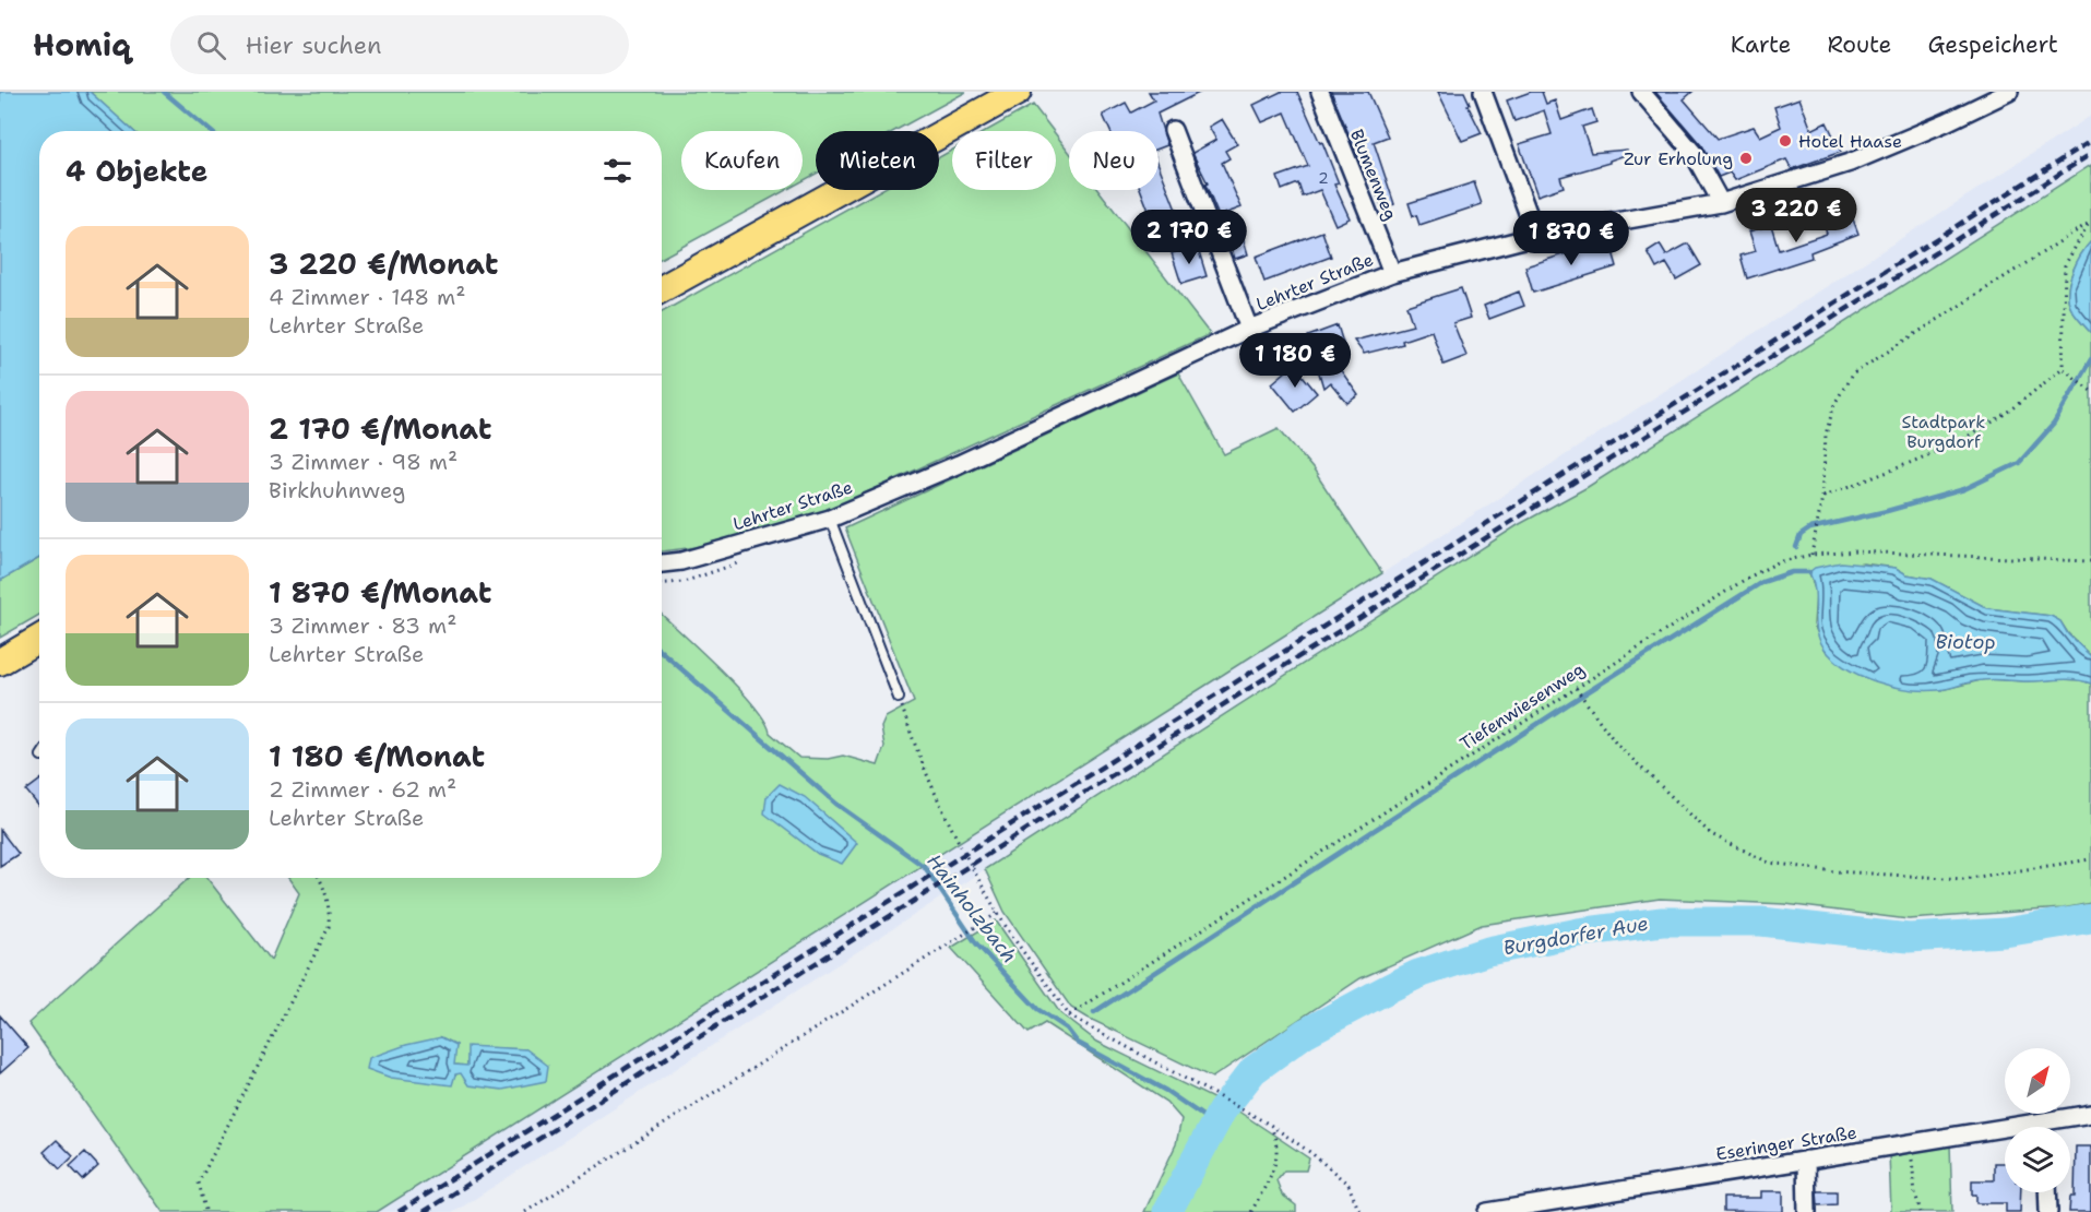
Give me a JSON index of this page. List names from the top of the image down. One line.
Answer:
{"streets":{"street":["Blumenweg","Lehrter Straße","Eseringer Straße"],"path":["Tiefenwiesenweg"]},"crossings":[["Blumenweg","Lehrter Straße"]],"water":["Biotop","Hainholzbach","Burgdorfer Aue"],"parks":["Stadtpark Burgdorf"],"places":["Hotel Haase","Zur Erholung"],"house_numbers":["2"],"north":"top right","page":{"header":"Homiq","search":"Hier suchen","nav":["Karte","Route","Gespeichert"],"chip":["Kaufen","Mieten","Filter","Neu"],"heading":"4 Objekte","price":["3 220 €","2 170 €","1 870 €","1 180 €"],"list":[{"name":"3 220 €/Monat","note":"4 Zimmer · 148 m² · Lehrter Straße"},{"name":"2 170 €/Monat","note":"3 Zimmer · 98 m² · Birkhuhnweg"},{"name":"1 870 €/Monat","note":"3 Zimmer · 83 m² · Lehrter Straße"},{"name":"1 180 €/Monat","note":"2 Zimmer · 62 m² · Lehrter Straße"}]}}
